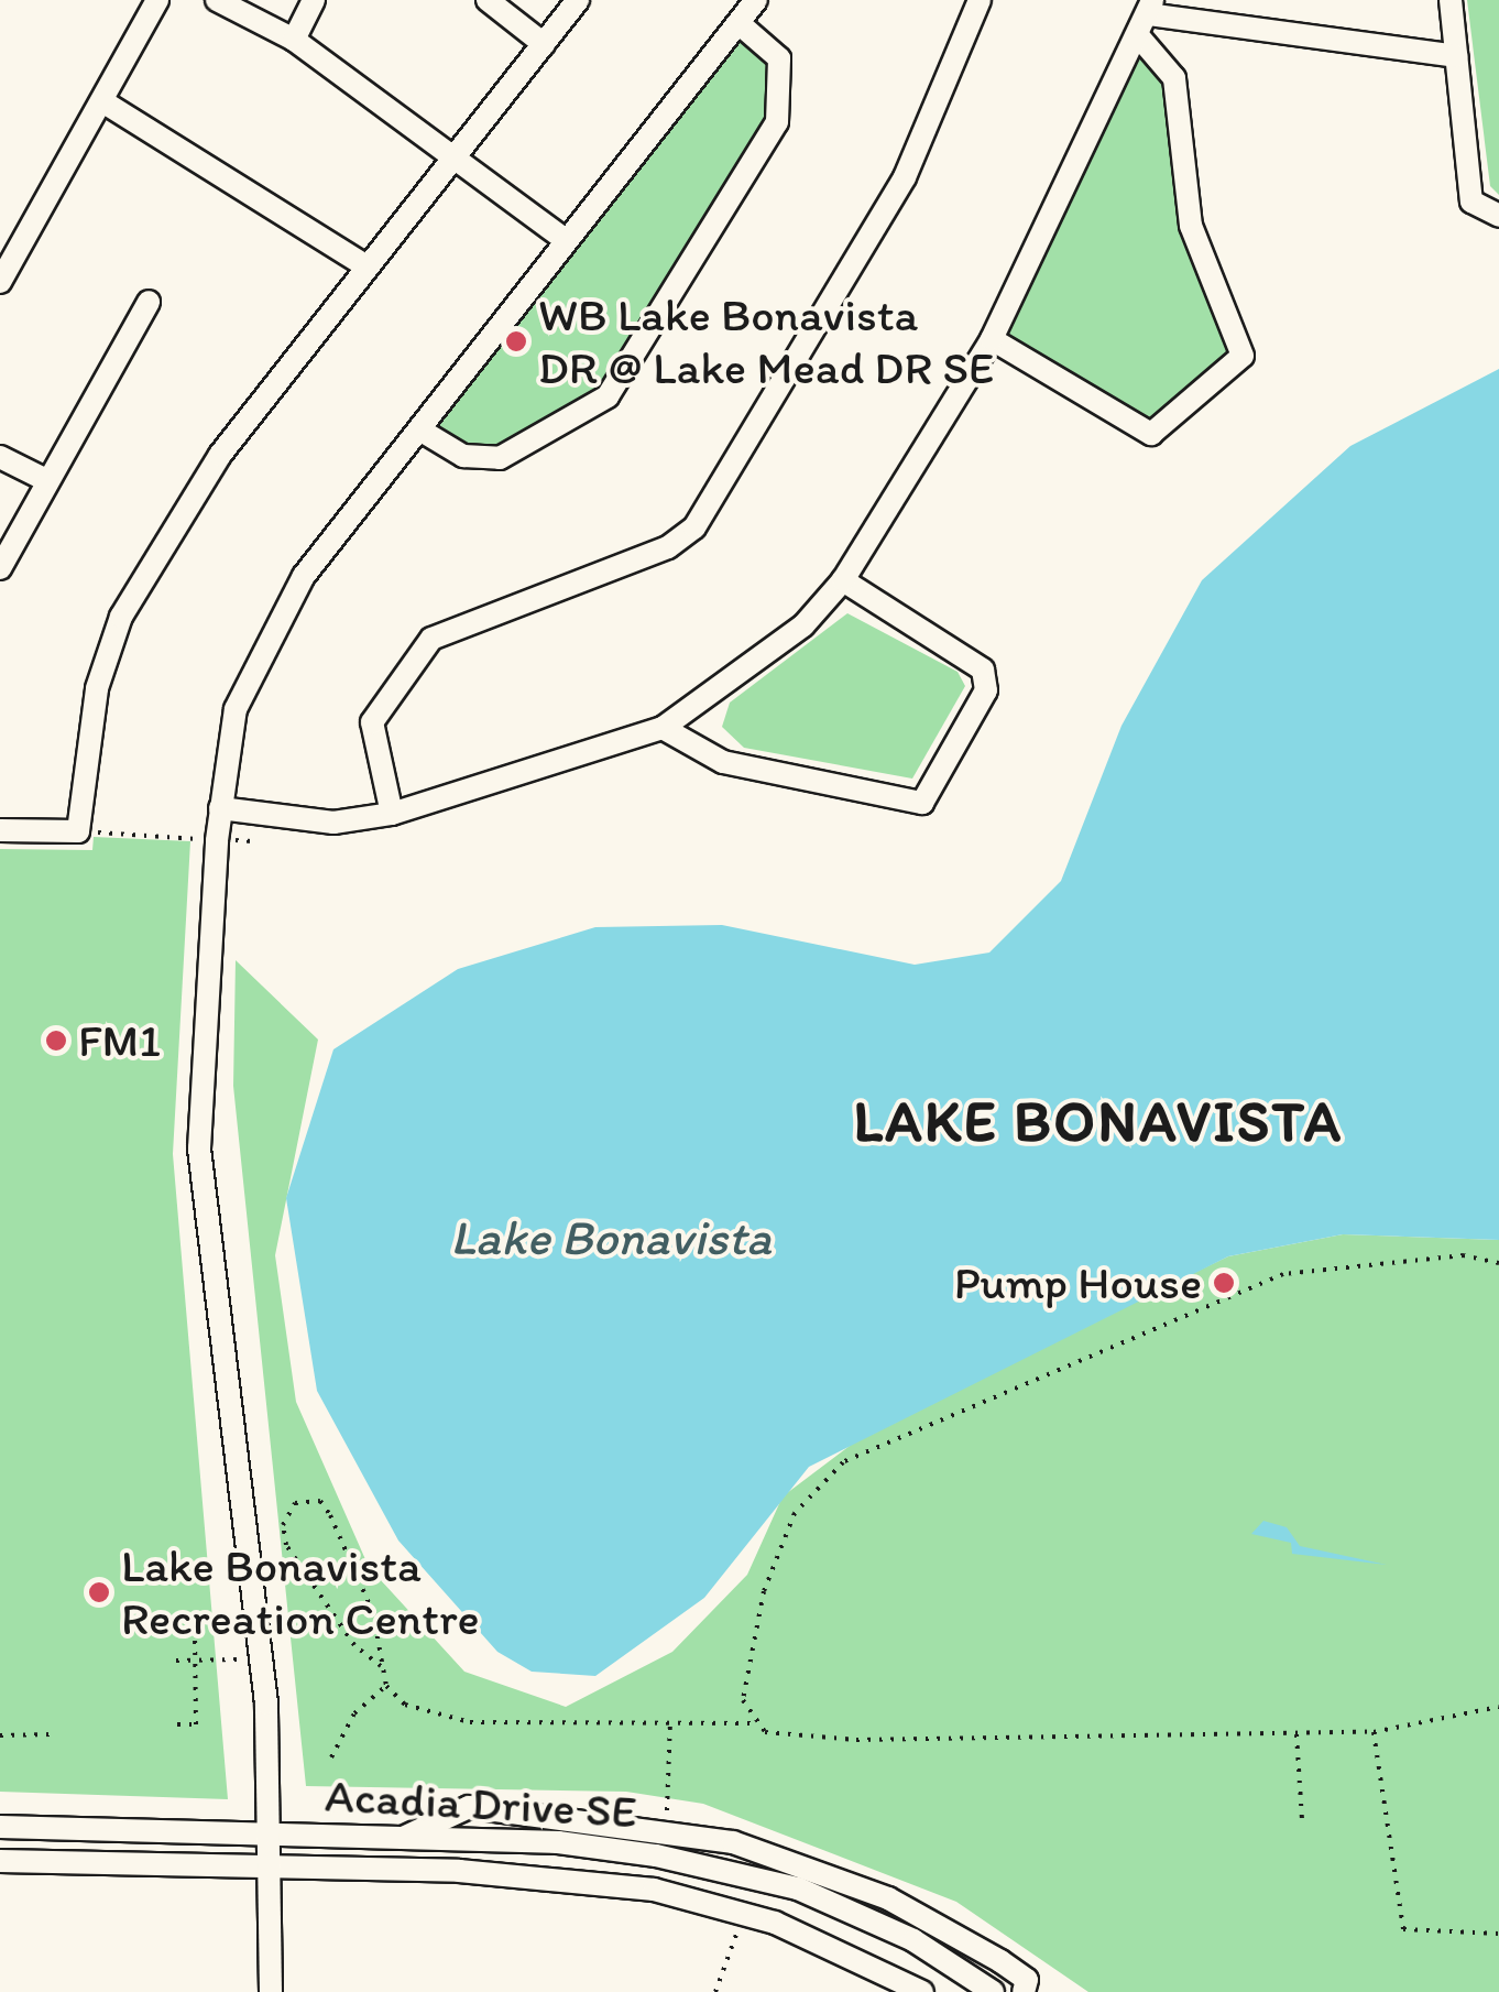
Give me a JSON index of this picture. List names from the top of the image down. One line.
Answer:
{"streets":{"street":["Acadia Drive SE"]},"districts":["LAKE BONAVISTA"],"water":["Lake Bonavista"],"places":["WB Lake Bonavista DR @ Lake Mead DR SE","FM1","Pump House","Lake Bonavista Recreation Centre"]}
